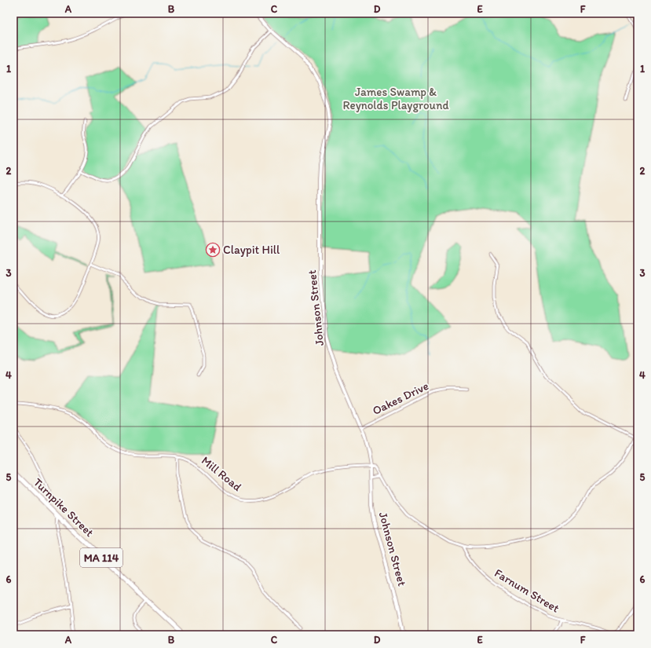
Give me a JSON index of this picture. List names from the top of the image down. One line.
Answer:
{"streets":{"highway":["Turnpike Street","MA 114"],"street":["Johnson Street","Oakes Drive","Mill Road","Farnum Street"]},"crossings":[["Johnson Street","Oakes Drive"],["Johnson Street","Mill Road"]],"parks":["James Swamp & Reynolds Playground"],"places":{"place":["Claypit Hill"]},"grid":{"columns":["A","B","C","D","E","F"],"rows":["1","2","3","4","5","6"]}}
